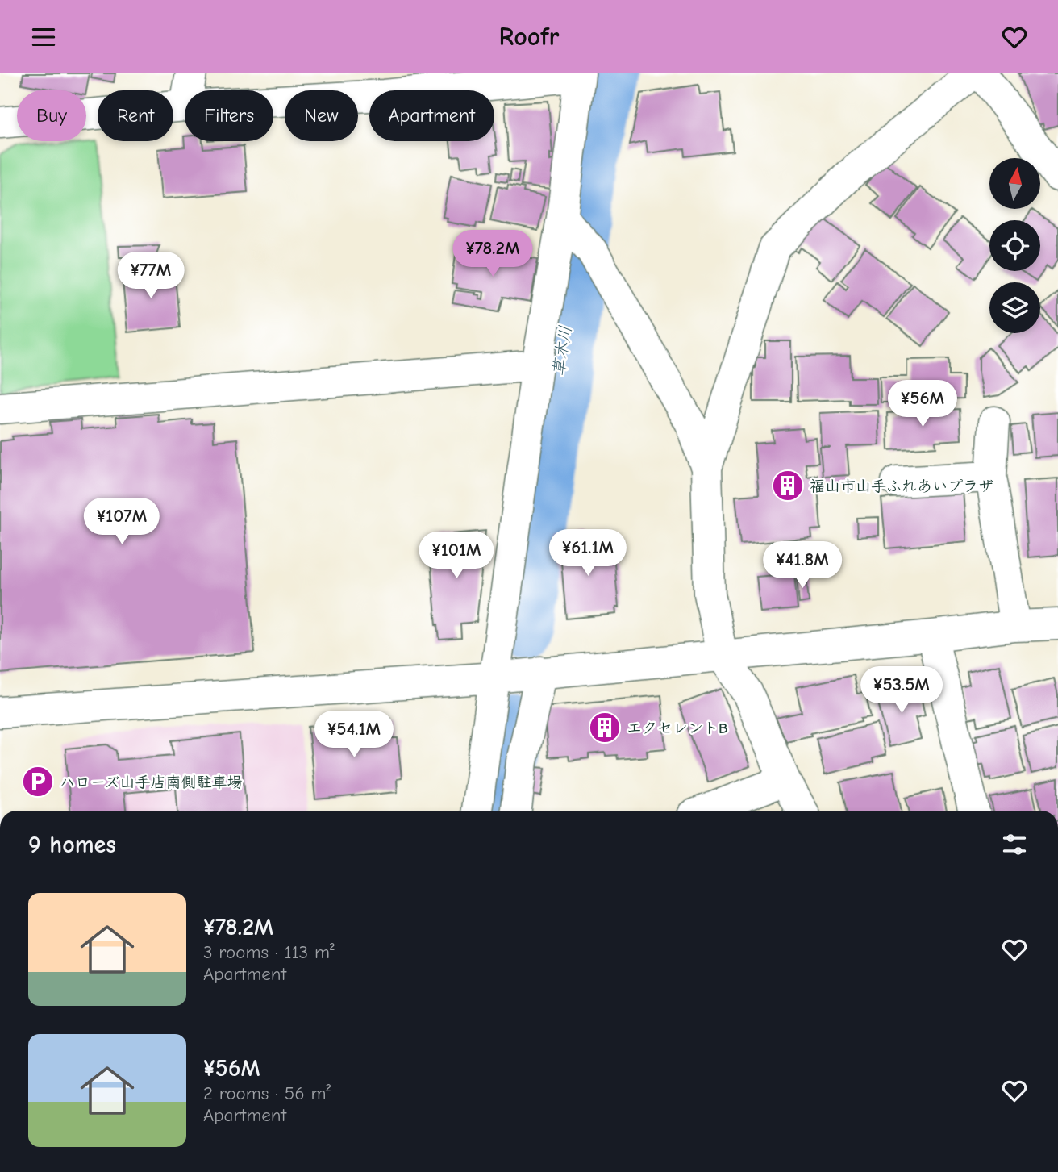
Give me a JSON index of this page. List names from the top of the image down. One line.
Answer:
{"water":["草木川"],"places":{"building":["福山市山手ふれあいプラザ","エクセレントB"],"parking":["ハローズ山手店南側駐車場"]},"north":"top","page":{"header":"Roofr","chip":["Buy","Rent","Filters","New","Apartment"],"price":["¥78.2M","¥77M","¥56M","¥107M","¥61.1M","¥101M","¥41.8M","¥53.5M","¥54.1M"],"heading":"9 homes","list":[{"name":"¥78.2M","note":"3 rooms · 113 m² · Apartment"},{"name":"¥56M","note":"2 rooms · 56 m² · Apartment"}]}}
